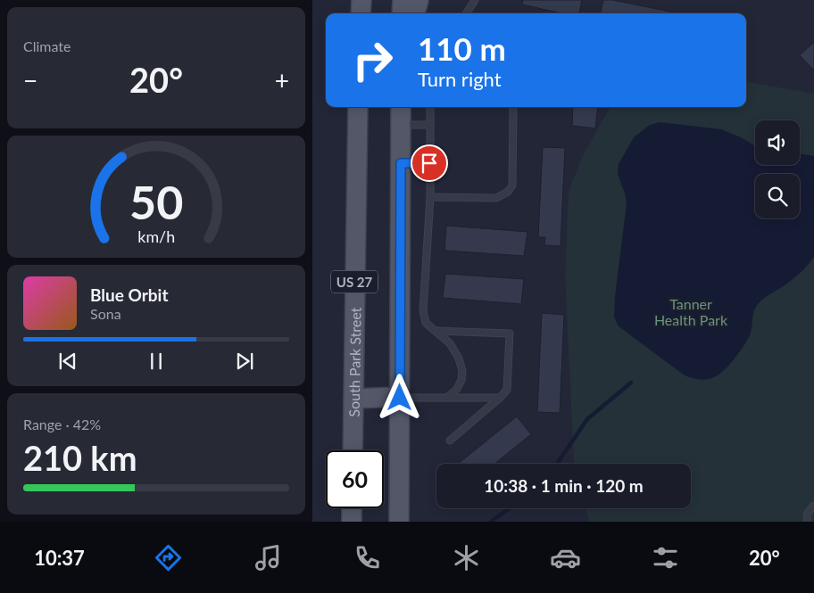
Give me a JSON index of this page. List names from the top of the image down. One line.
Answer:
{"streets":{"main road":["US 27","South Park Street"]},"parks":["Tanner Health Park"],"page":{"tile":["Climate",["Range · 42%","210 km"]],"turn":["110 m","Turn right"],"heat":["−","20°","+"],"song":["Blue Orbit","Sona"],"limit":"60","trip":"10:38 · 1 min · 120 m","tabs":["10:37","20°"],"gauge":["50","km/h"]}}
